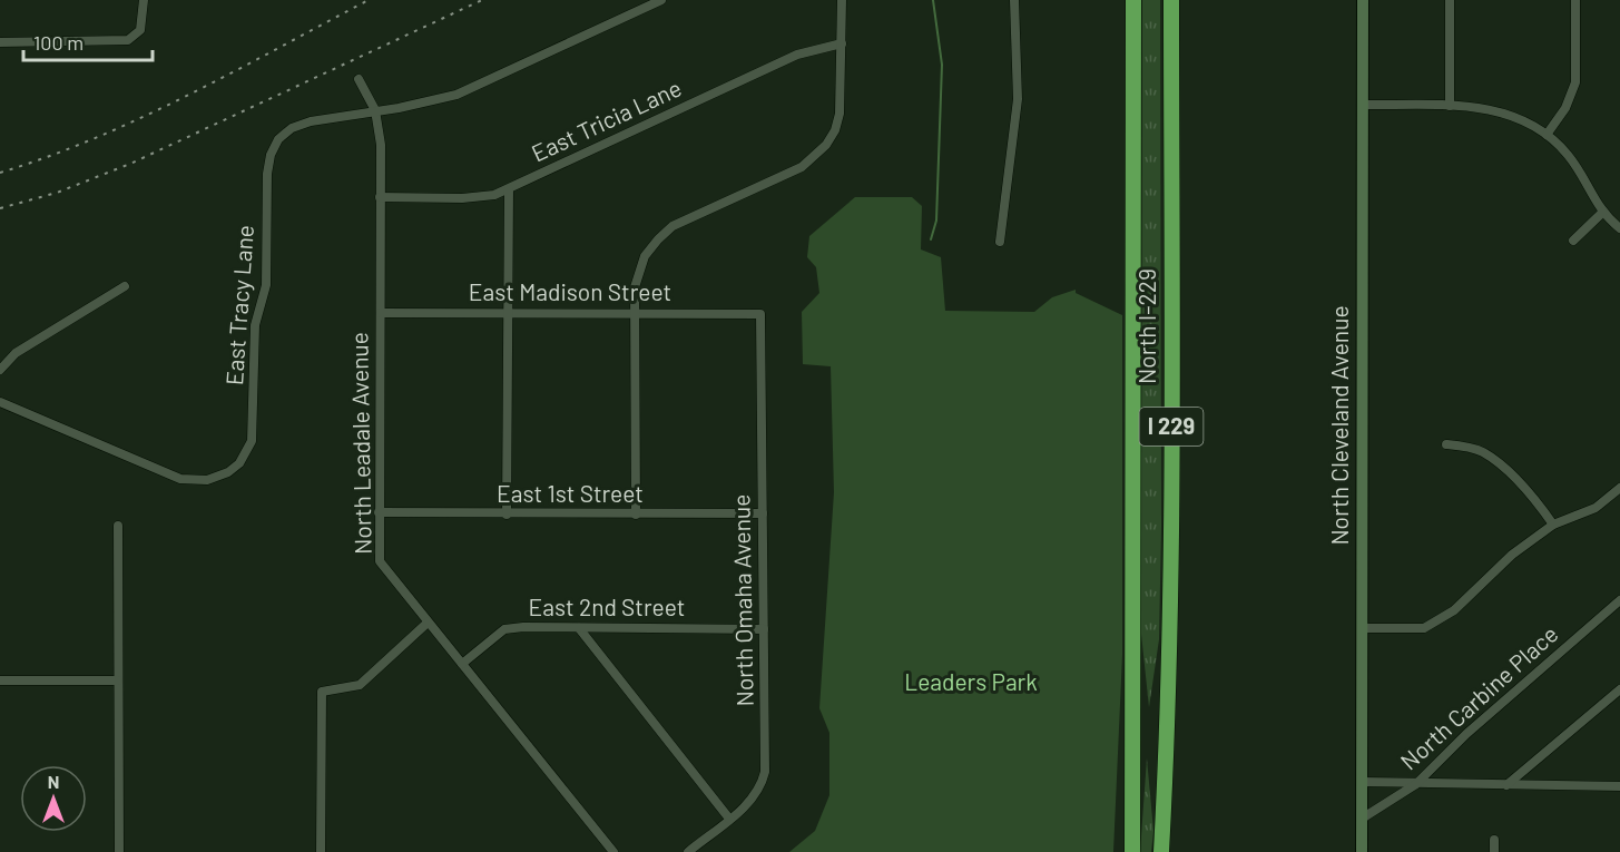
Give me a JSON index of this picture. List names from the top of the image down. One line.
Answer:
{"streets":{"highway":["North I-229","I 229"],"street":["East Tricia Lane","East Madison Street","East Tracy Lane","North Cleveland Avenue","North Leadale Avenue","East 1st Street","North Omaha Avenue","East 2nd Street","North Carbine Place"]},"crossings":[["East Tricia Lane","North Leadale Avenue"],["East Madison Street","North Leadale Avenue"],["East Madison Street","North Omaha Avenue"],["East Tracy Lane","North Leadale Avenue"],["North Cleveland Avenue","North Carbine Place"],["North Leadale Avenue","East 1st Street"],["North Leadale Avenue","East 2nd Street"],["East 1st Street","North Omaha Avenue"],["North Omaha Avenue","East 2nd Street"]],"parks":["Leaders Park"],"scale_bar":"100 m","north":"top"}
